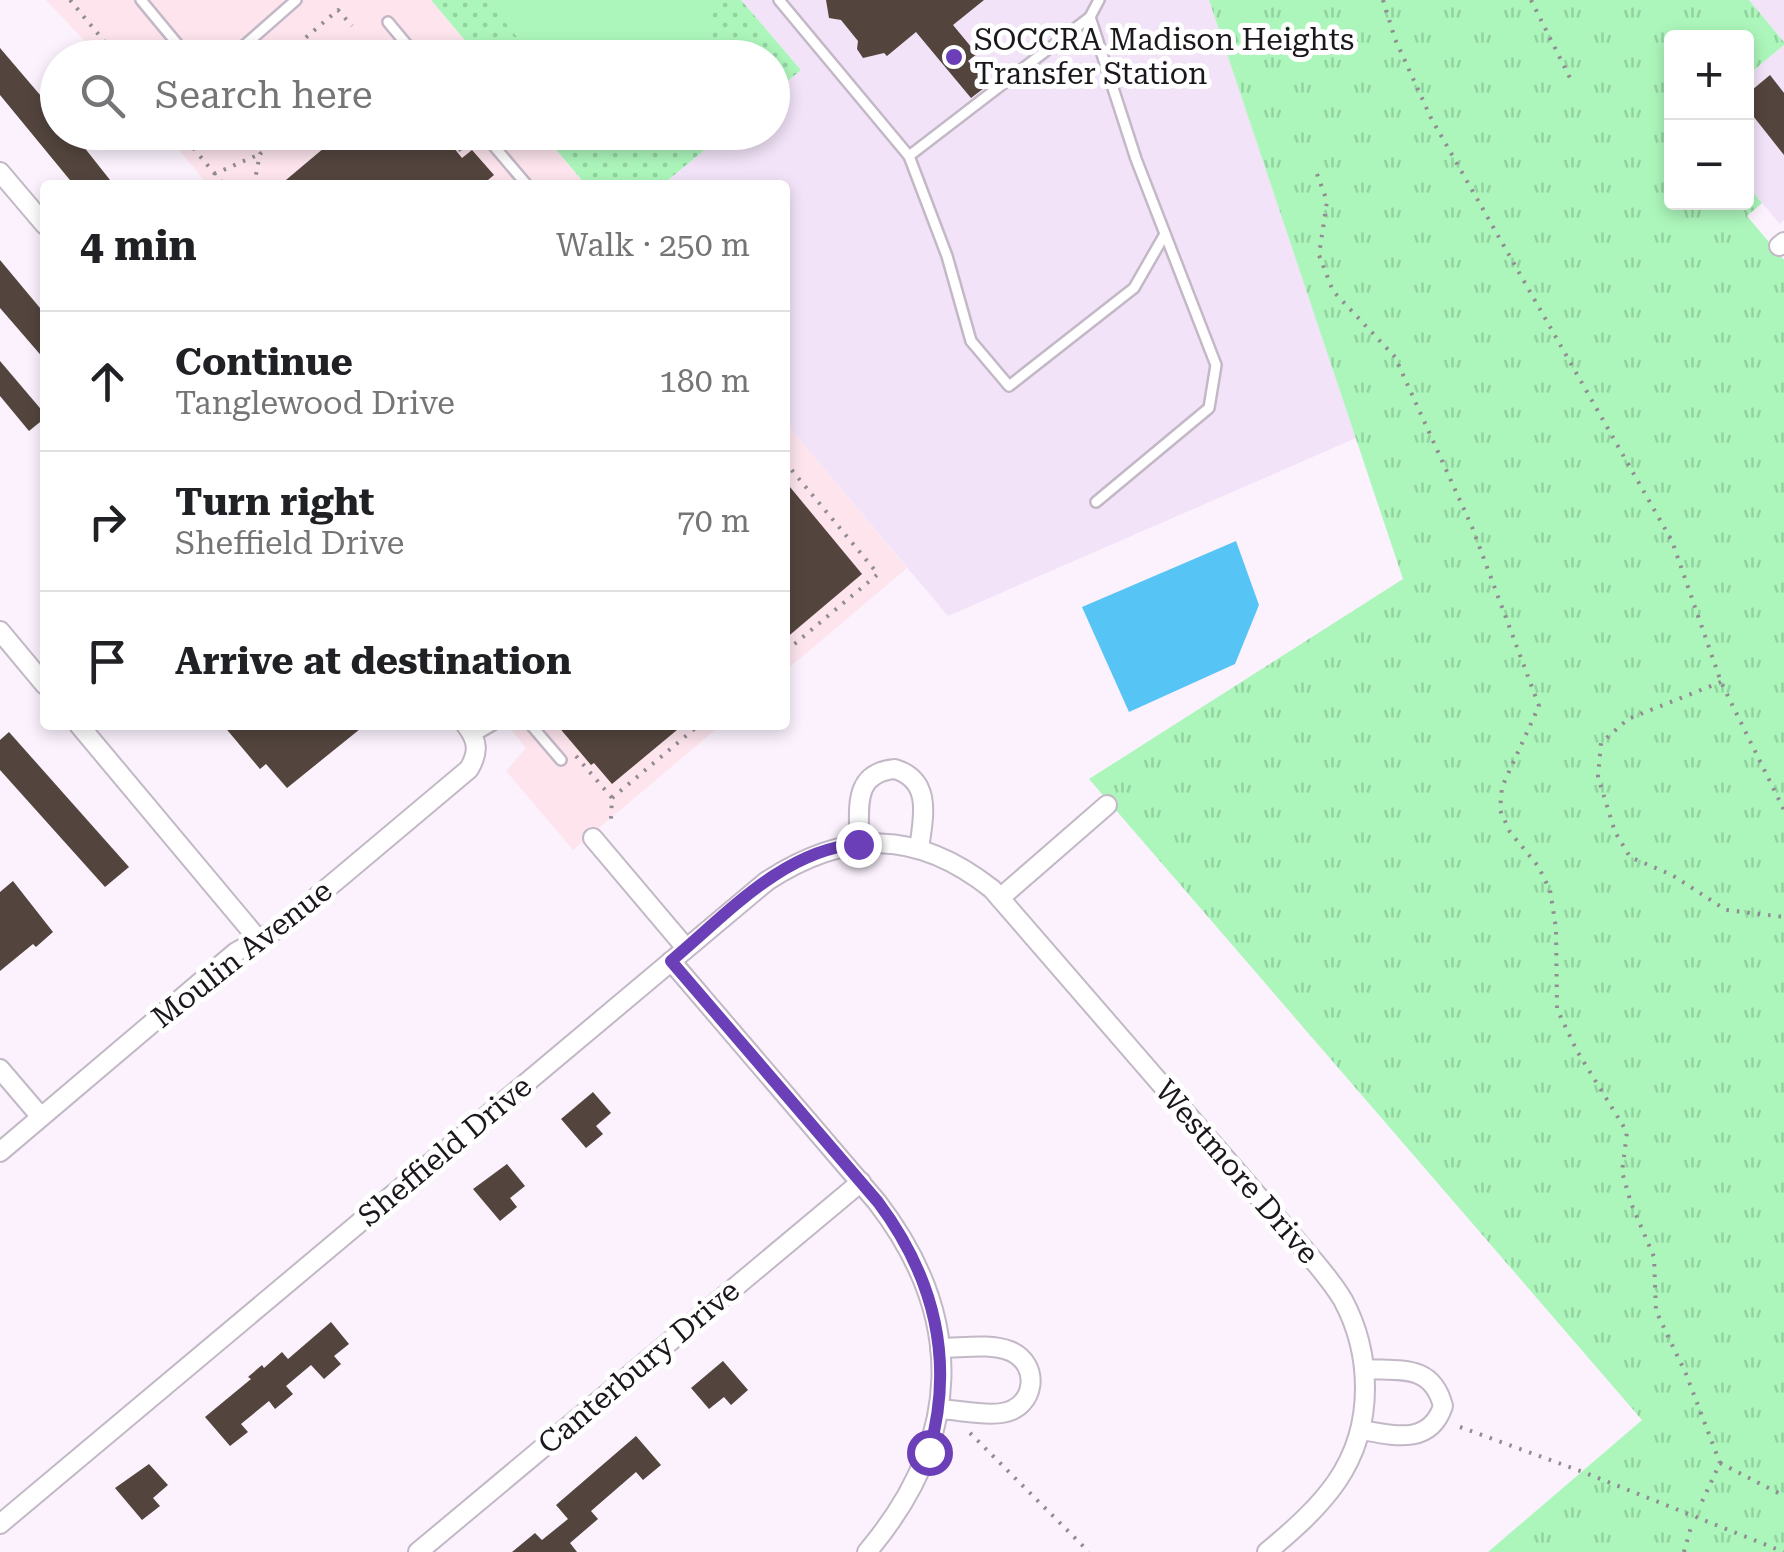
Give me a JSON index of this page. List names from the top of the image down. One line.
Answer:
{"streets":{"street":["Moulin Avenue","Sheffield Drive","Westmore Drive","Canterbury Drive"]},"crossings":[["Sheffield Drive","Westmore Drive"]],"places":["SOCCRA Madison Heights Transfer Station"],"page":{"map_buttons":["+","−"],"search":"Search here","heading":["4 min","Walk · 250 m"],"list":[["Continue","Tanglewood Drive","180 m"],["Turn right","Sheffield Drive","70 m"],"Arrive at destination"]}}
